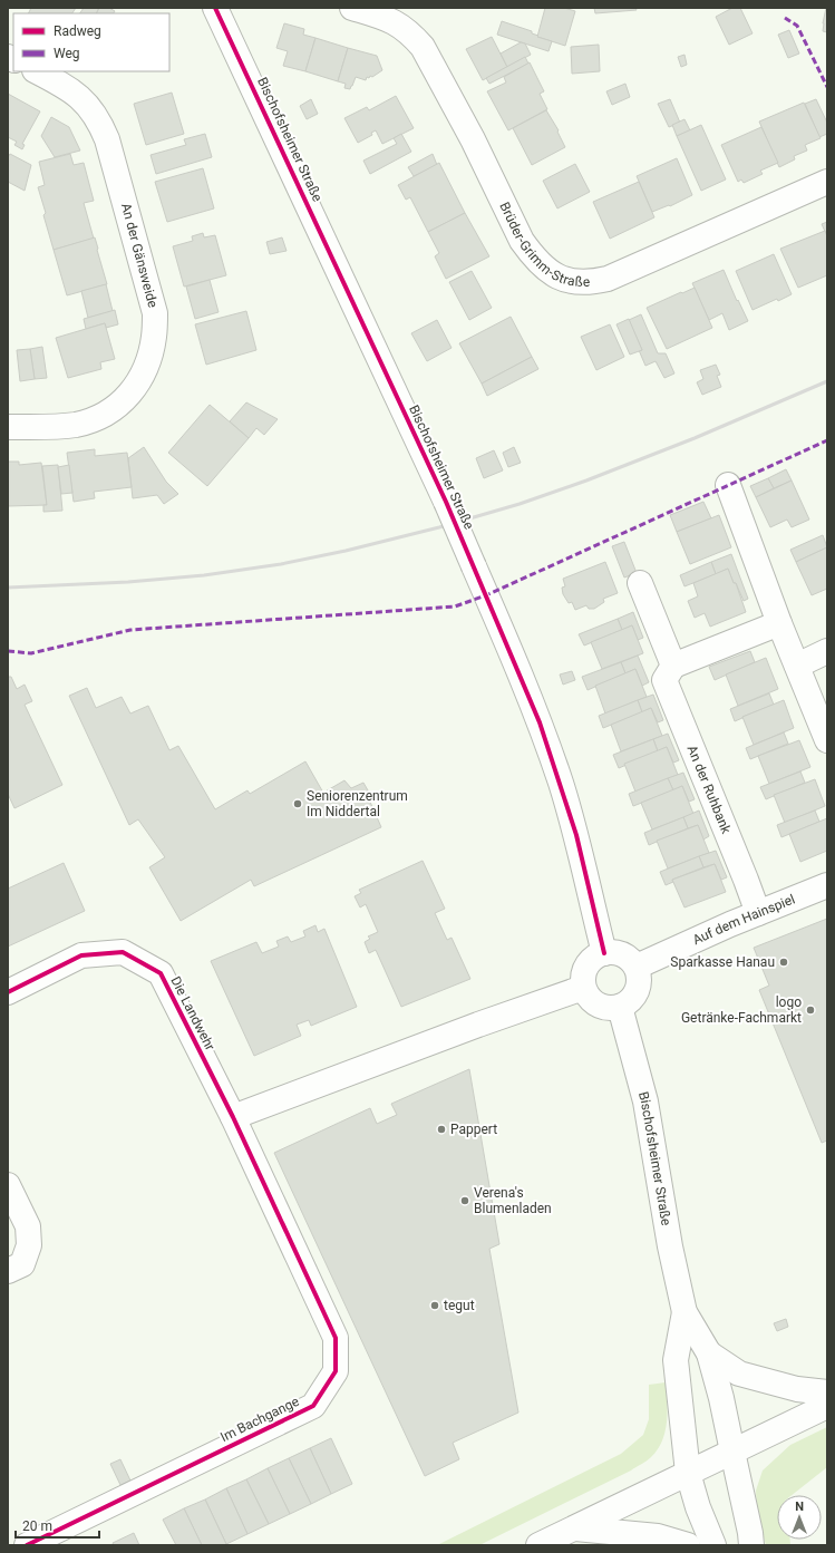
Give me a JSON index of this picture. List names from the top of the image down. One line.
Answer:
{"streets":{"street":["Bischofsheimer Straße","Brüder-Grimm-Straße","An der Gänsweide","An der Ruhbank","Auf dem Hainspiel","Die Landwehr","Im Bachgange"]},"crossings":[["Bischofsheimer Straße","Auf dem Hainspiel"],["An der Ruhbank","Auf dem Hainspiel"],["Die Landwehr","Im Bachgange"]],"places":["Seniorenzentrum Im Niddertal","Sparkasse Hanau","logo Getränke-Fachmarkt","Pappert","Verena's Blumenladen","tegut"],"legend":["Radweg","Weg"],"scale_bar":"20 m","north":"top"}
